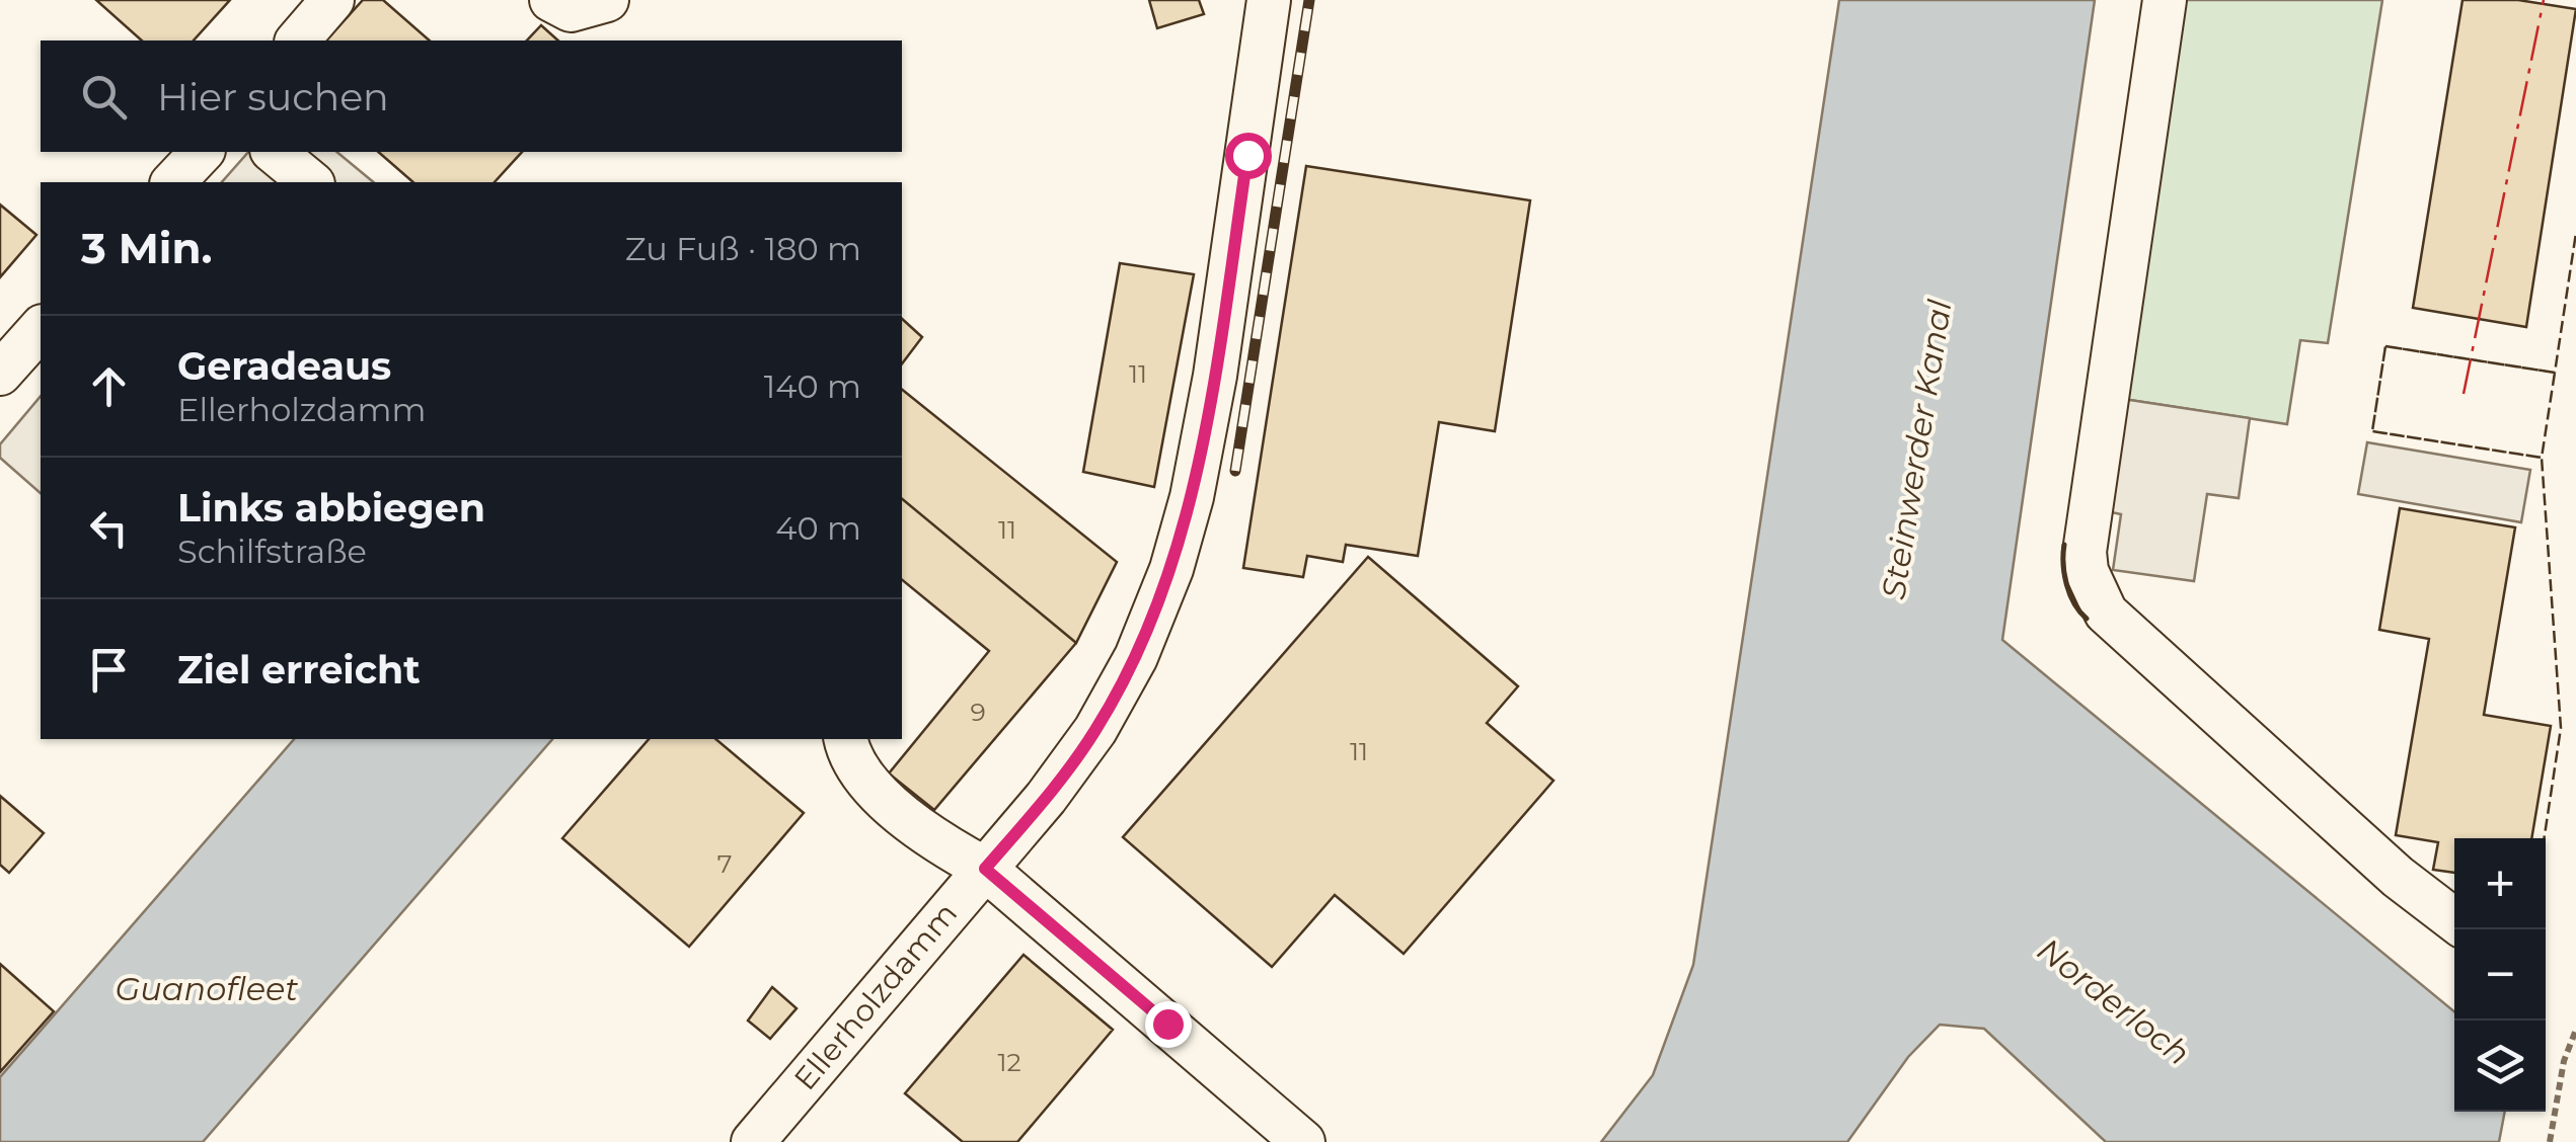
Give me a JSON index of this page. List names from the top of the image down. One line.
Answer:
{"streets":{"street":["Ellerholzdamm"]},"water":["Steinwerder Kanal","Guanofleet","Norderloch"],"house_numbers":["11","11","9","11","7","12"],"page":{"search":"Hier suchen","heading":["3 Min.","Zu Fuß · 180 m"],"list":[["Geradeaus","Ellerholzdamm","140 m"],["Links abbiegen","Schilfstraße","40 m"],"Ziel erreicht"],"map_buttons":["+","−"]}}
